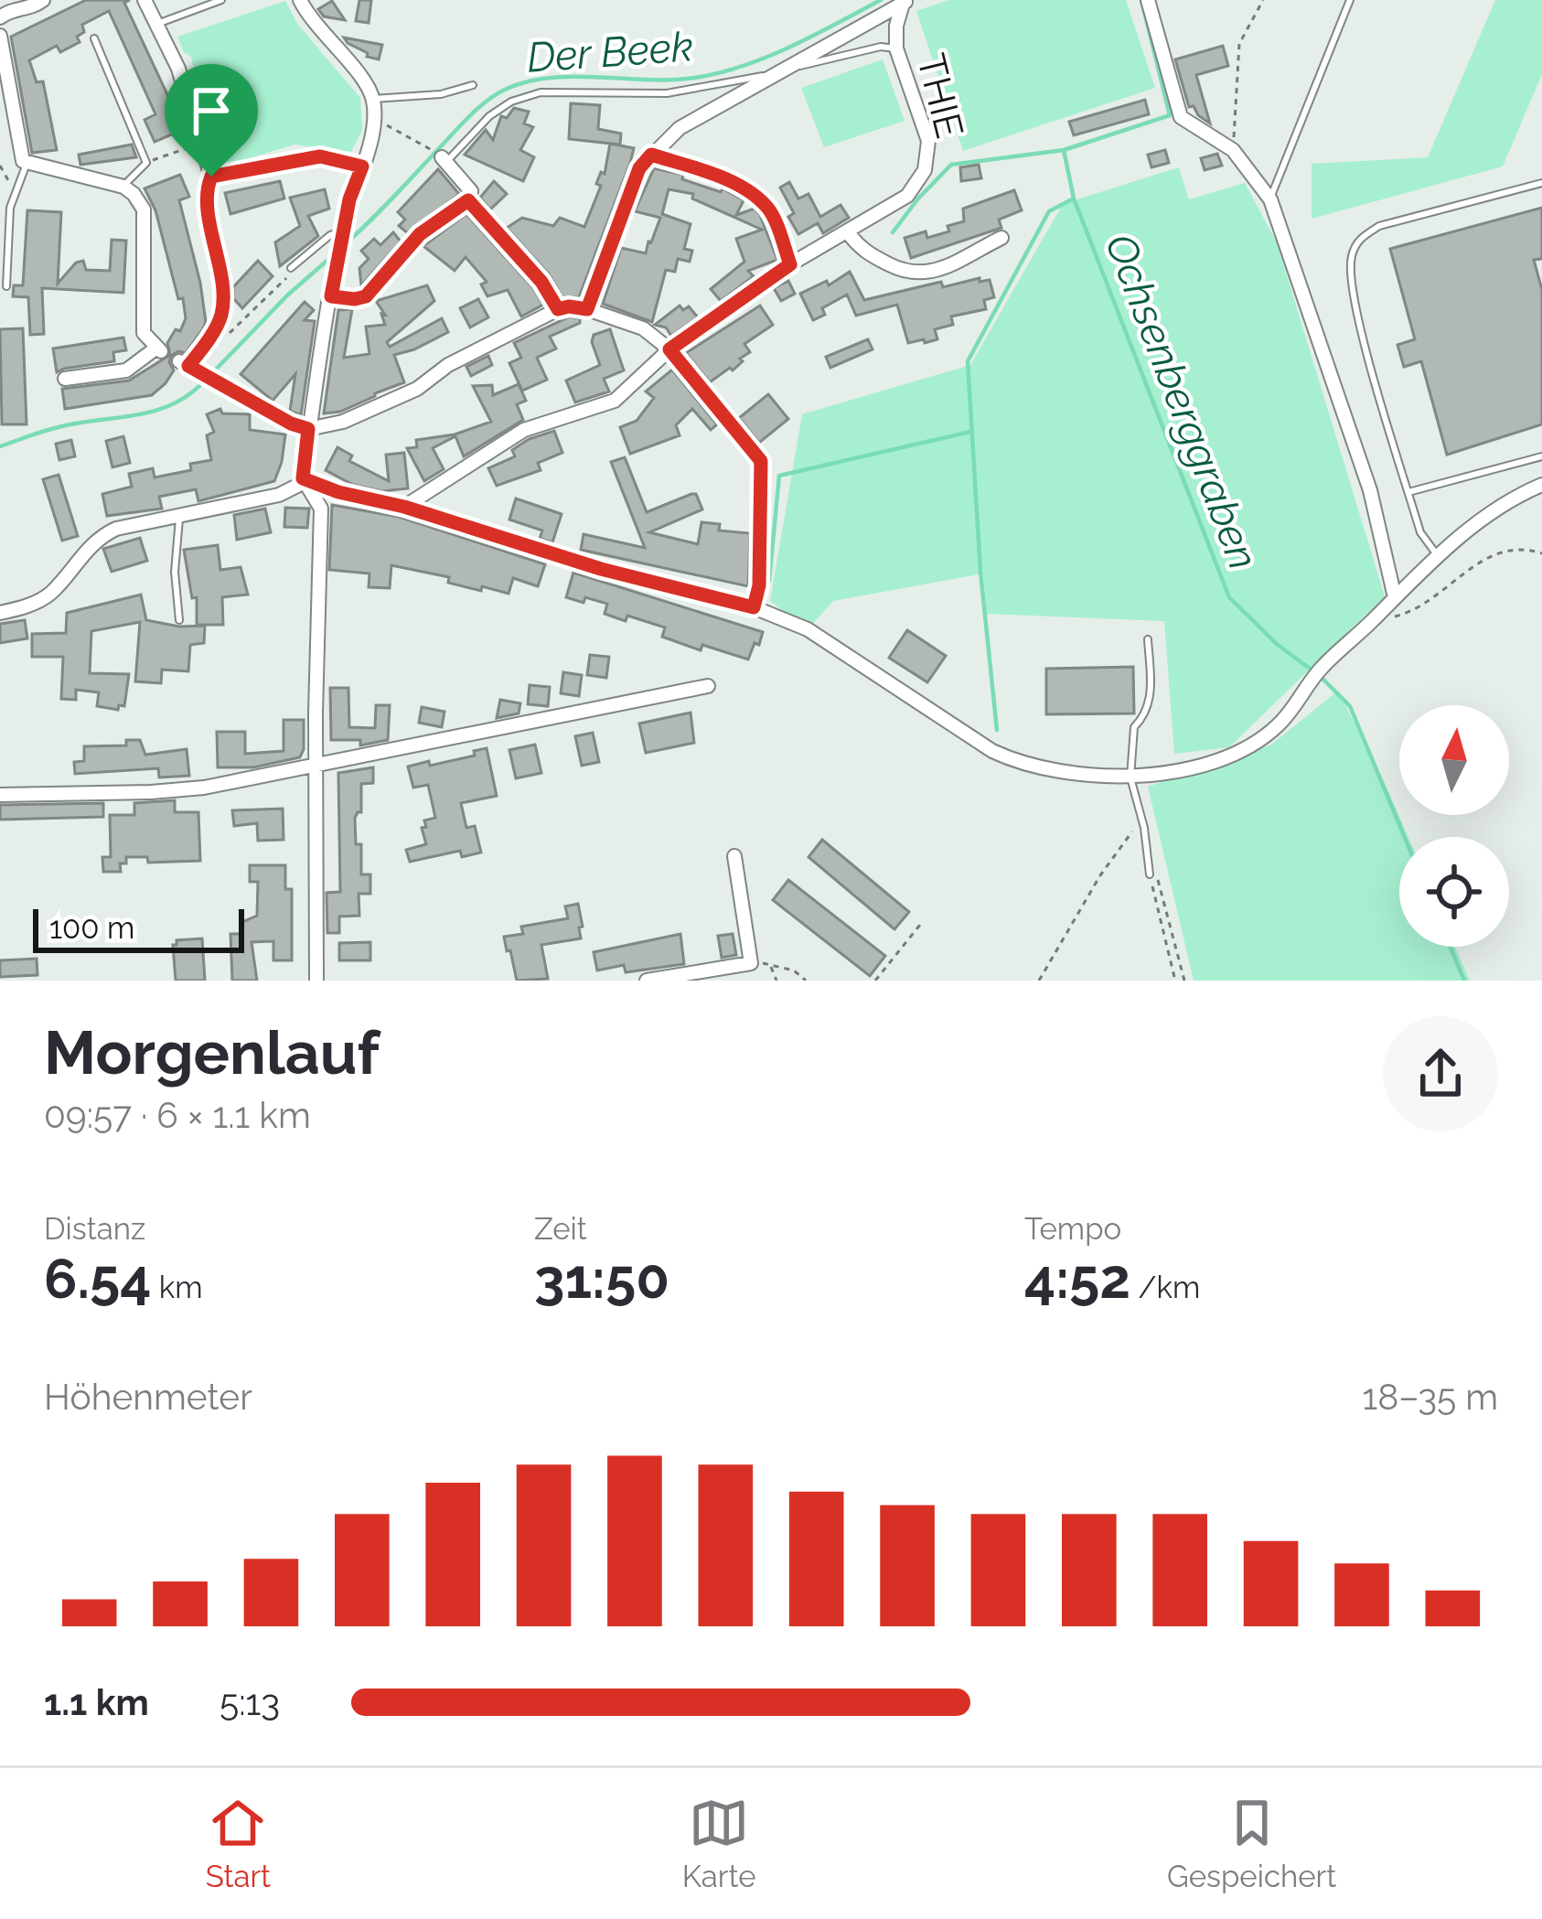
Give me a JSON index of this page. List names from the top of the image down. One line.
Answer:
{"streets":{"street":["THIE"]},"water":["Der Beek","Ochsenberggraben"],"scale_bar":"100 m","north":"top","page":{"scale":"100 m","heading":["Morgenlauf","09:57 · 6 × 1.1 km"],"stats":[["Distanz","6.54 km"],["Zeit","31:50"],["Tempo","4:52 /km"]],"chart":["Höhenmeter","18–35 m"],"list":[{"name":"1.1 km","note":"5:13"}],"tabs":["Start","Karte","Gespeichert"]}}
